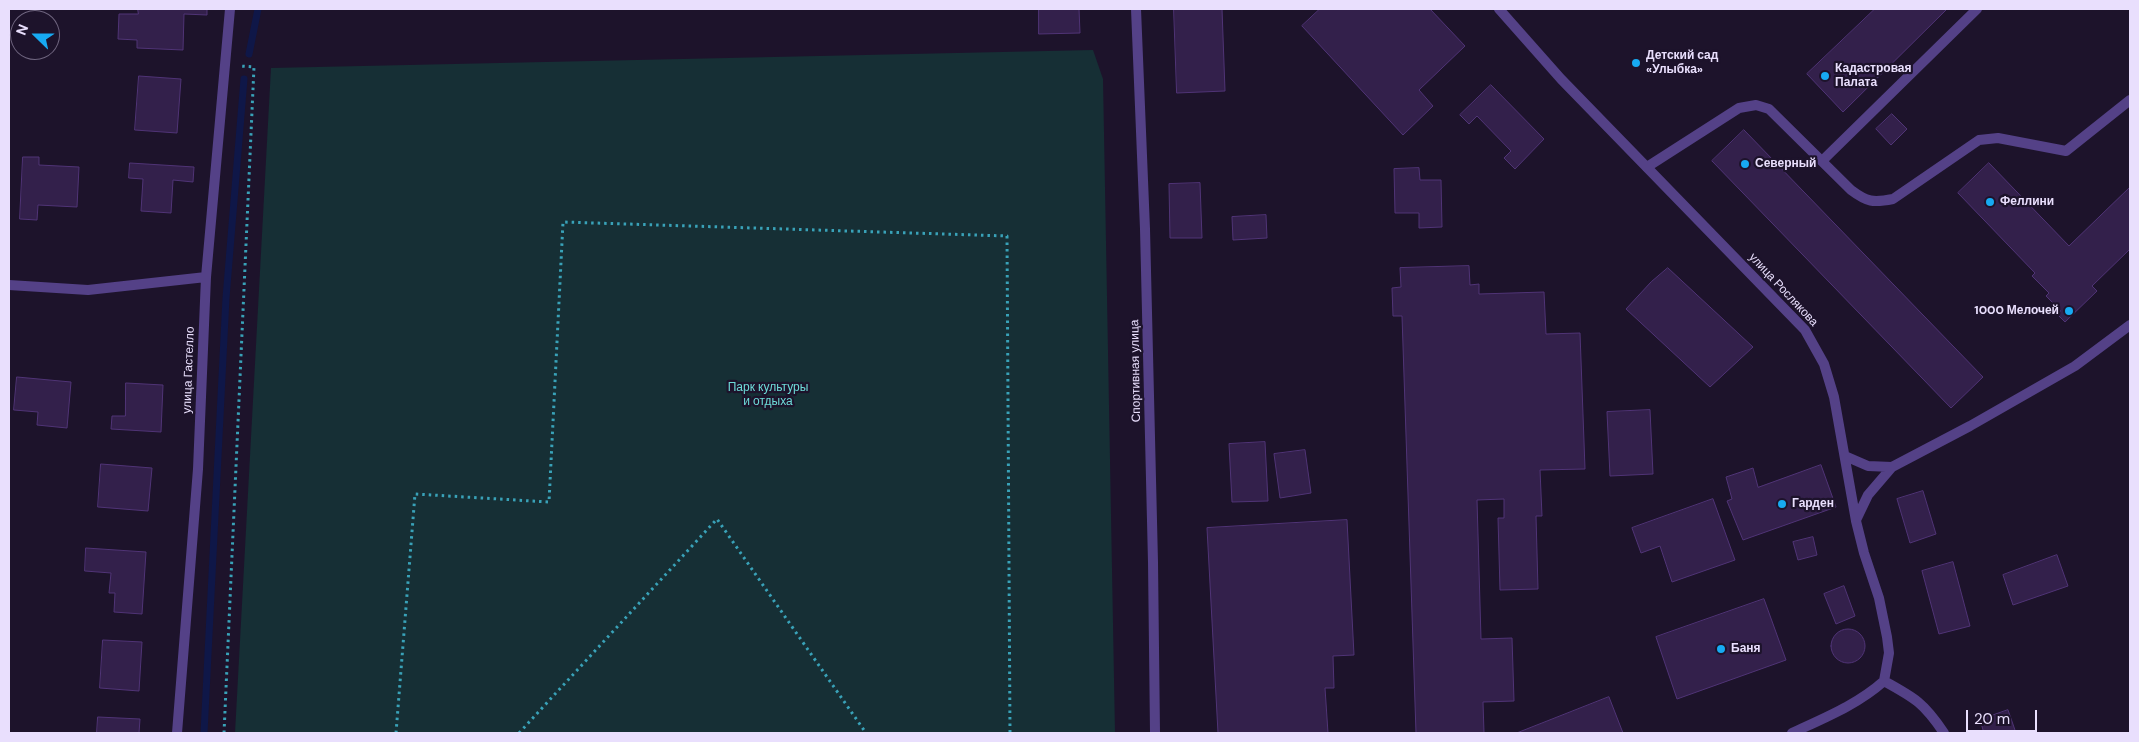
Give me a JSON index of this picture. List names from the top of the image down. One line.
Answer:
{"streets":{"street":["улица Рослякова","улица Гастелло","Спортивная улица"]},"parks":["Парк культуры и отдыха"],"places":["Детский сад «Улыбка»","Кадастровая Палата","Северный","Феллини","1000 Мелочей","Гарден","Баня"],"scale_bar":"20 m","north":"left"}
